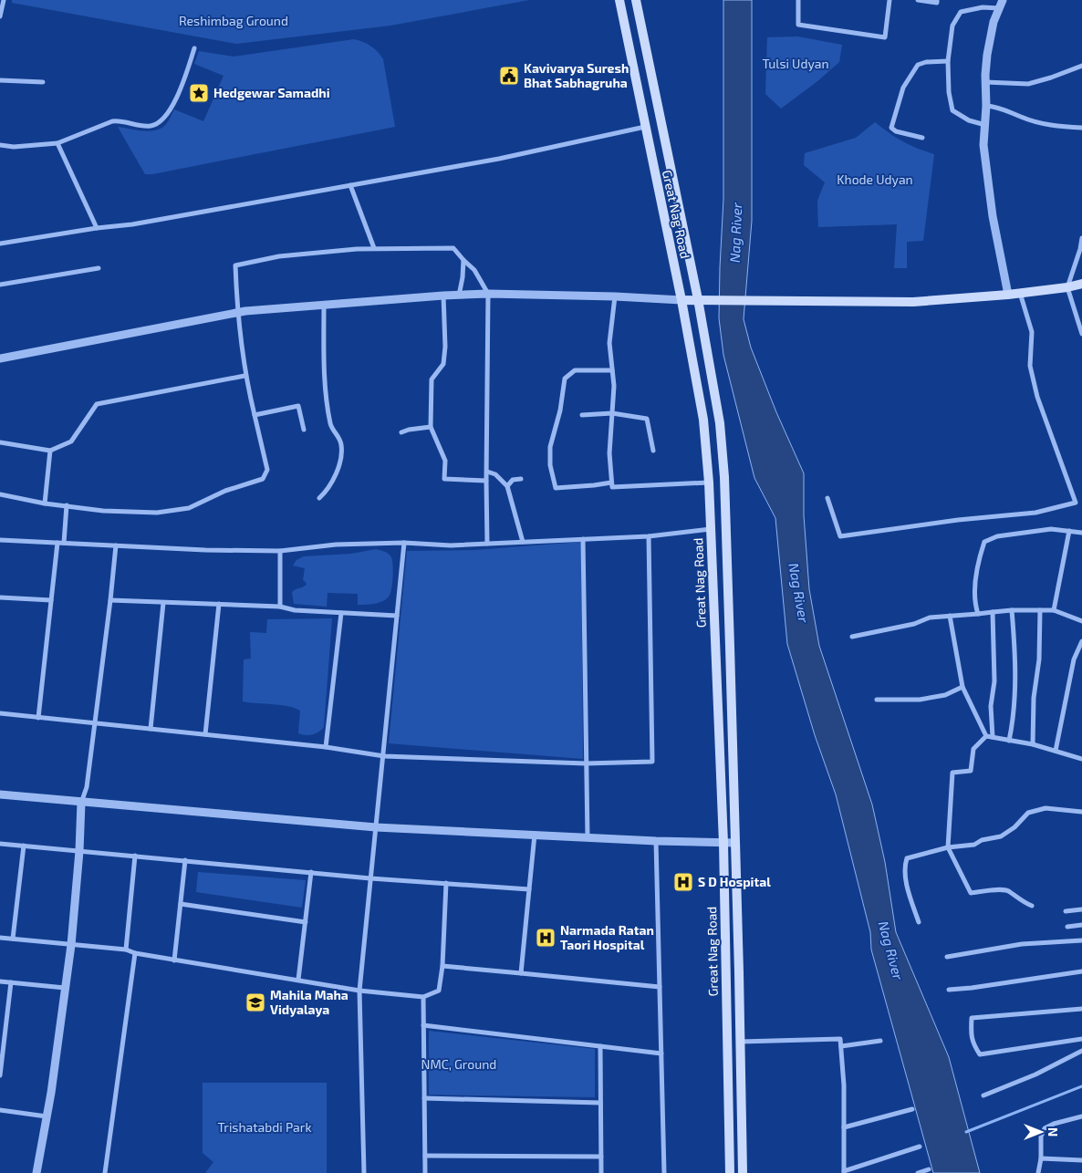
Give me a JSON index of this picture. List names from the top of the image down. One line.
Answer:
{"streets":{"main road":["Great Nag Road"]},"water":["Nag River"],"parks":["Reshimbag Ground","Tulsi Udyan","Khode Udyan","NMC, Ground","Trishatabdi Park"],"places":{"public building":["Kavivarya Suresh Bhat Sabhagruha"],"place":["Hedgewar Samadhi"],"hospital":["S D Hospital","Narmada Ratan Taori Hospital"],"school or university":["Mahila Maha Vidyalaya"]},"north":"right"}
